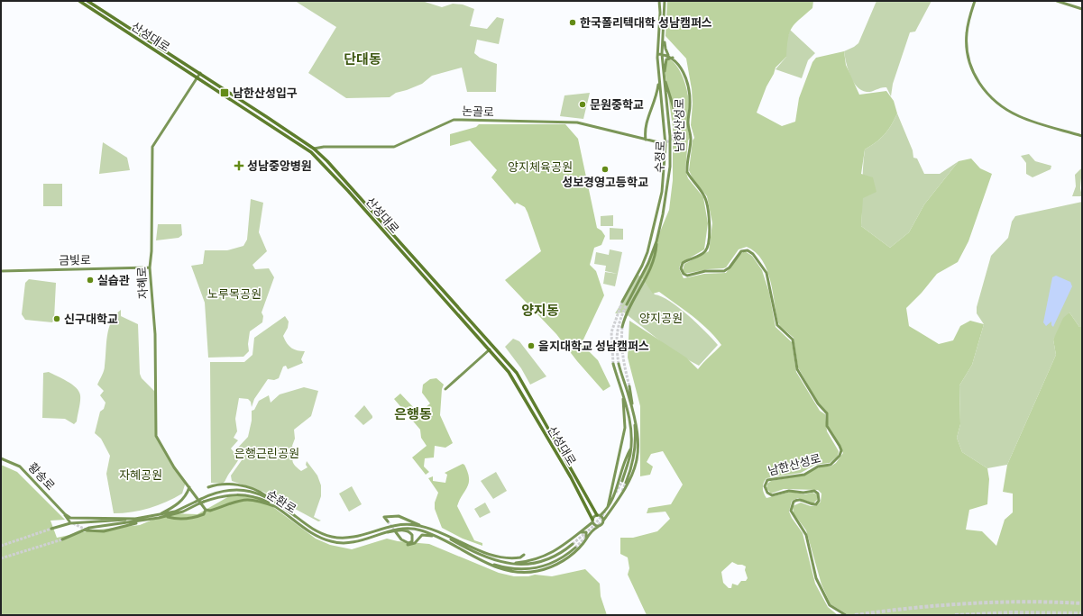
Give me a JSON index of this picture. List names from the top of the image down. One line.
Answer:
{"streets":{"main road":["산성대로","논골로","남한산성로","수정로","금빛로","자혜로","황송로","순환로"]},"crossings":[["산성대로","논골로"],["산성대로","자혜로"],["금빛로","자혜로"]],"districts":["단대동","양지동","은행동"],"parks":["양지체육공원","노루목공원","양지공원","은행근린공원","자혜공원"],"places":{"other":["한국폴리텍대학 성남캠퍼스","문원중학교","성보경영고등학교","실습관","신구대학교","을지대학교 성남캠퍼스"],"transit":["남한산성입구"],"health":["성남중앙병원"]}}
